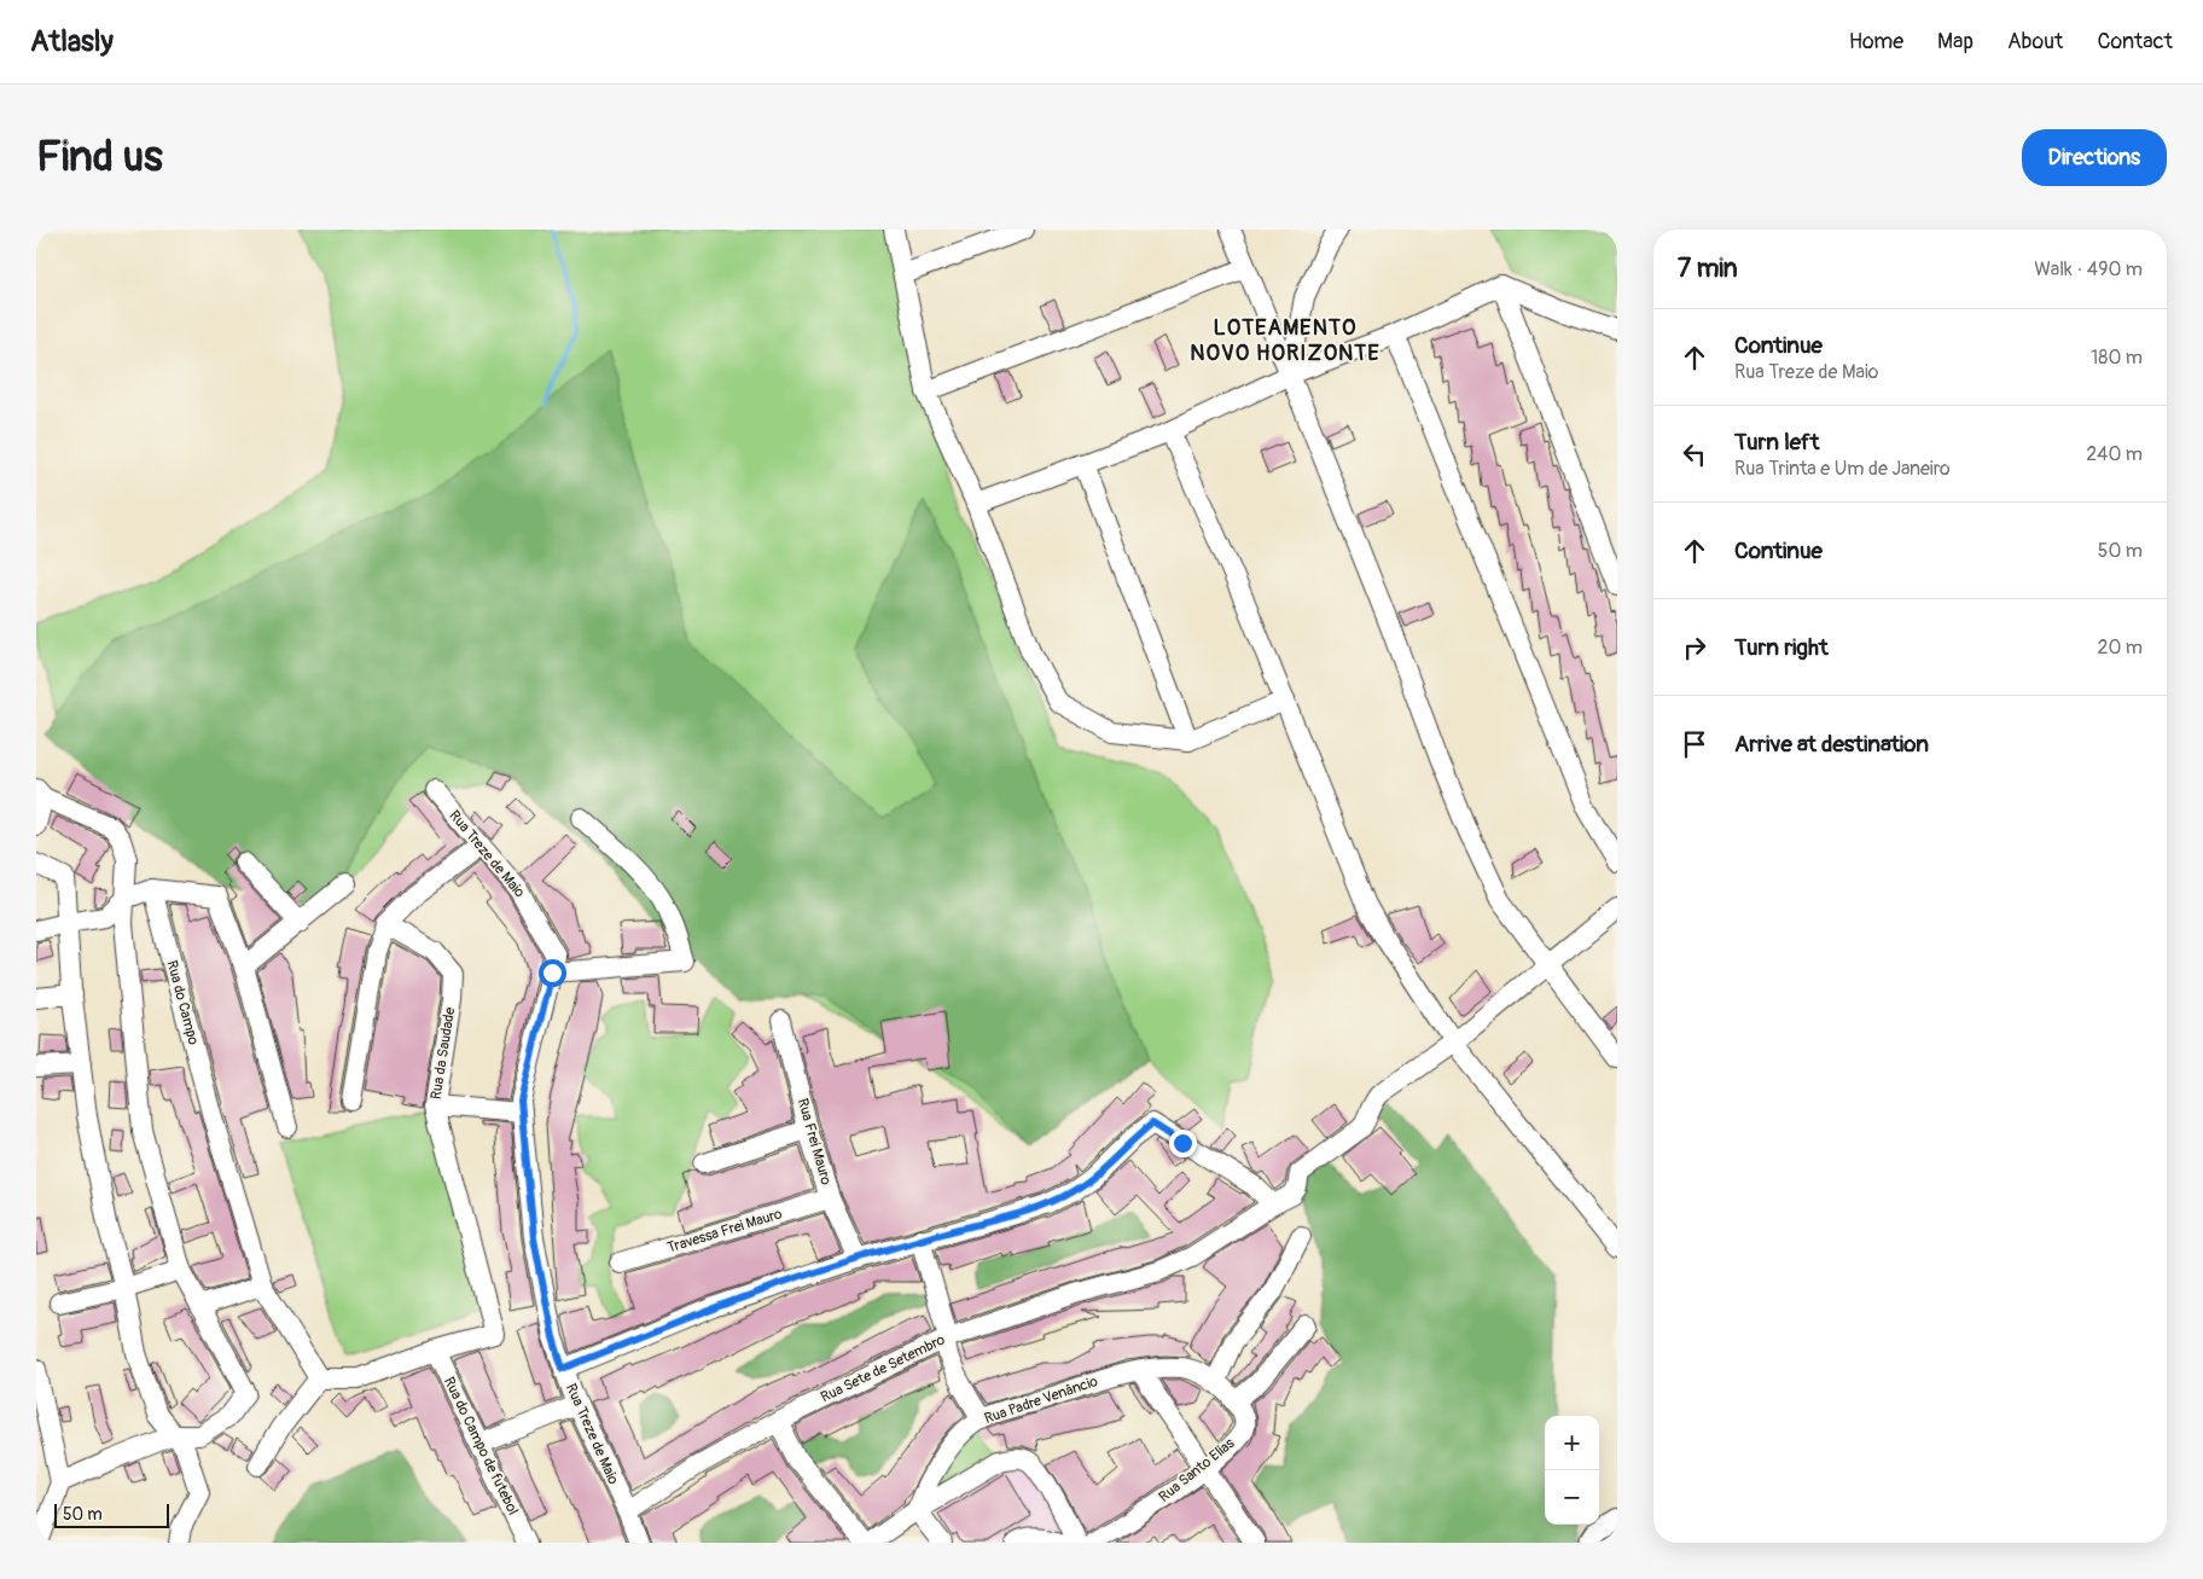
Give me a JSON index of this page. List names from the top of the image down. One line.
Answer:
{"streets":{"street":["Rua Treze de Maio","Rua do Campo","Rua da Saudade","Rua Frei Mauro","Travessa Frei Mauro","Rua Sete de Setembro","Rua Padre Venâncio","Rua do Campo de futebol","Rua Santo Elias"]},"crossings":[["Rua Treze de Maio","Rua Sete de Setembro"],["Rua da Saudade","Rua do Campo de futebol"],["Rua Frei Mauro","Travessa Frei Mauro"]],"districts":["LOTEAMENTO NOVO HORIZONTE"],"scale_bar":"50 m","page":{"header":"Atlasly","nav":["Home","Map","About","Contact"],"buttons":"Directions","title":"Find us","heading":["7 min","Walk · 490 m"],"list":[["Continue","Rua Treze de Maio","180 m"],["Turn left","Rua Trinta e Um de Janeiro","240 m"],["Continue","50 m"],["Turn right","20 m"],"Arrive at destination"],"map_buttons":["+","−"],"scale":"50 m"}}
